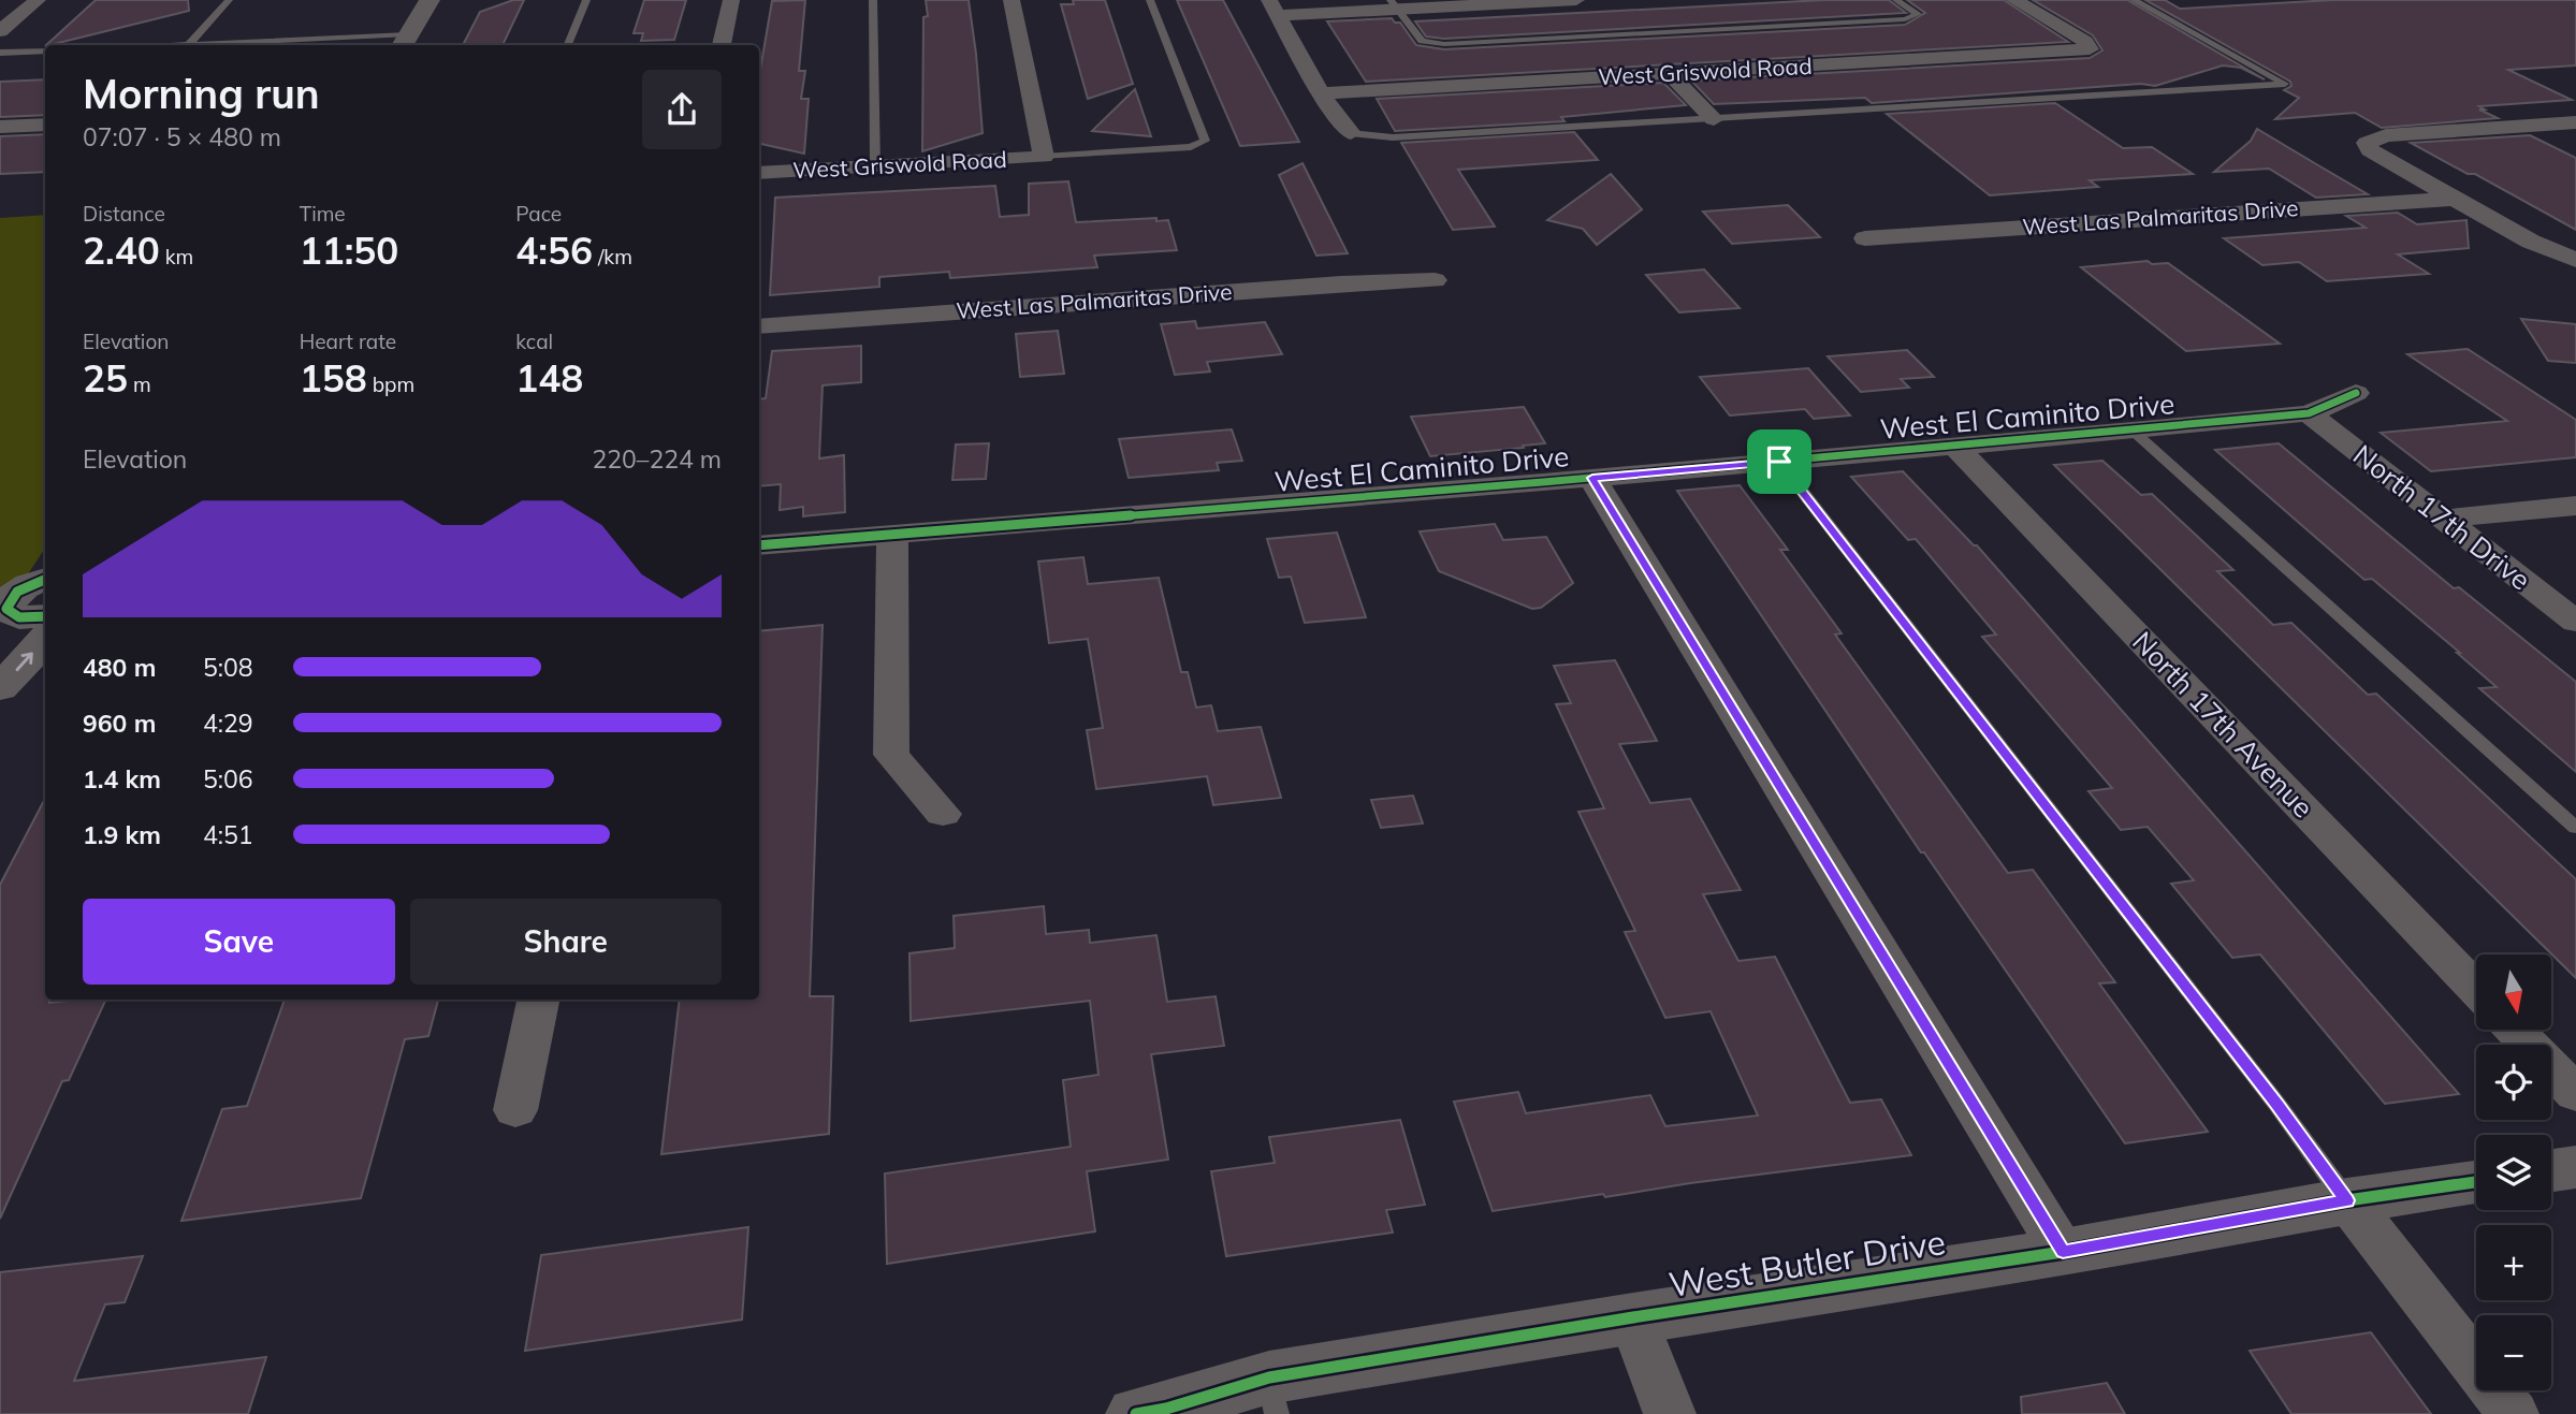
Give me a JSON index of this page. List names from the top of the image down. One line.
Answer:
{"streets":{"street":["West Griswold Road","West Las Palmaritas Drive","West El Caminito Drive","North 17th Drive","North 17th Avenue","West Butler Drive"]},"crossings":[["West El Caminito Drive","North 17th Drive"],["West El Caminito Drive","North 17th Avenue"]],"north":"bottom","page":{"heading":["Morning run","07:07 · 5 × 480 m"],"stats":[["Distance","2.40 km"],["Time","11:50"],["Pace","4:56 /km"],["Elevation","25 m"],["Heart rate","158 bpm"],["kcal","148"]],"chart":["Elevation","220–224 m"],"list":[{"name":"480 m","note":"5:08"},{"name":"960 m","note":"4:29"},{"name":"1.4 km","note":"5:06"},{"name":"1.9 km","note":"4:51"}],"buttons":["Save","Share"],"map_buttons":["+","−"]}}
